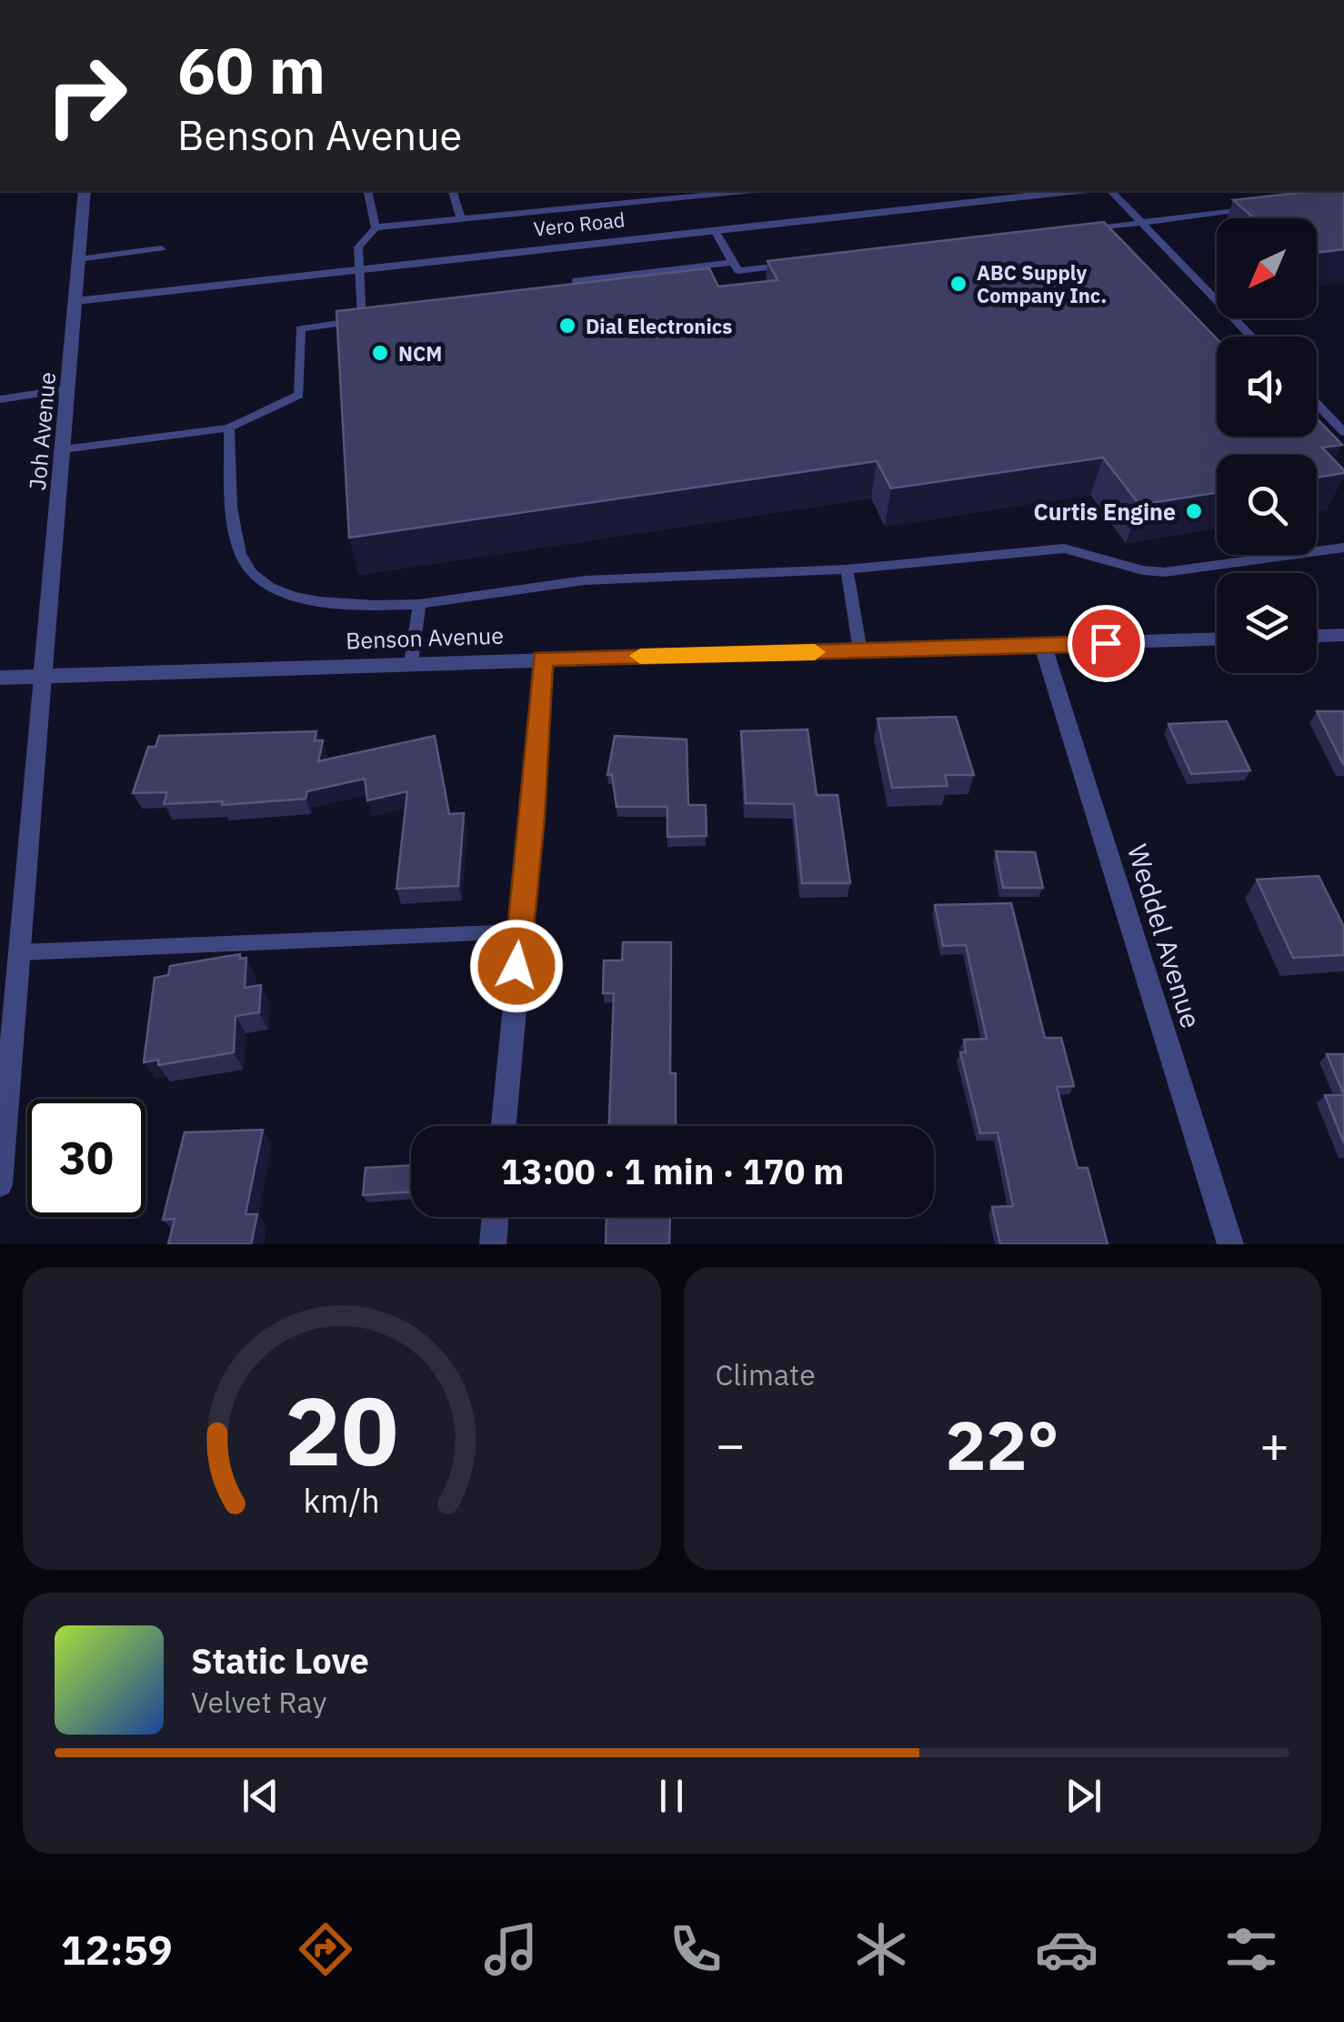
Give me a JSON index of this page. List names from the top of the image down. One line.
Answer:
{"streets":{"street":["Vero Road","Joh Avenue","Benson Avenue","Weddel Avenue"]},"crossings":[["Vero Road","Joh Avenue"],["Joh Avenue","Benson Avenue"],["Benson Avenue","Weddel Avenue"]],"places":["ABC Supply Company Inc.","Dial Electronics","NCM","Curtis Engine"],"north":"bottom left","page":{"turn":["60 m","Benson Avenue"],"limit":"30","trip":"13:00 · 1 min · 170 m","tile":"Climate","heat":["−","22°","+"],"song":["Static Love","Velvet Ray"],"tabs":"12:59","gauge":["20","km/h"]}}
